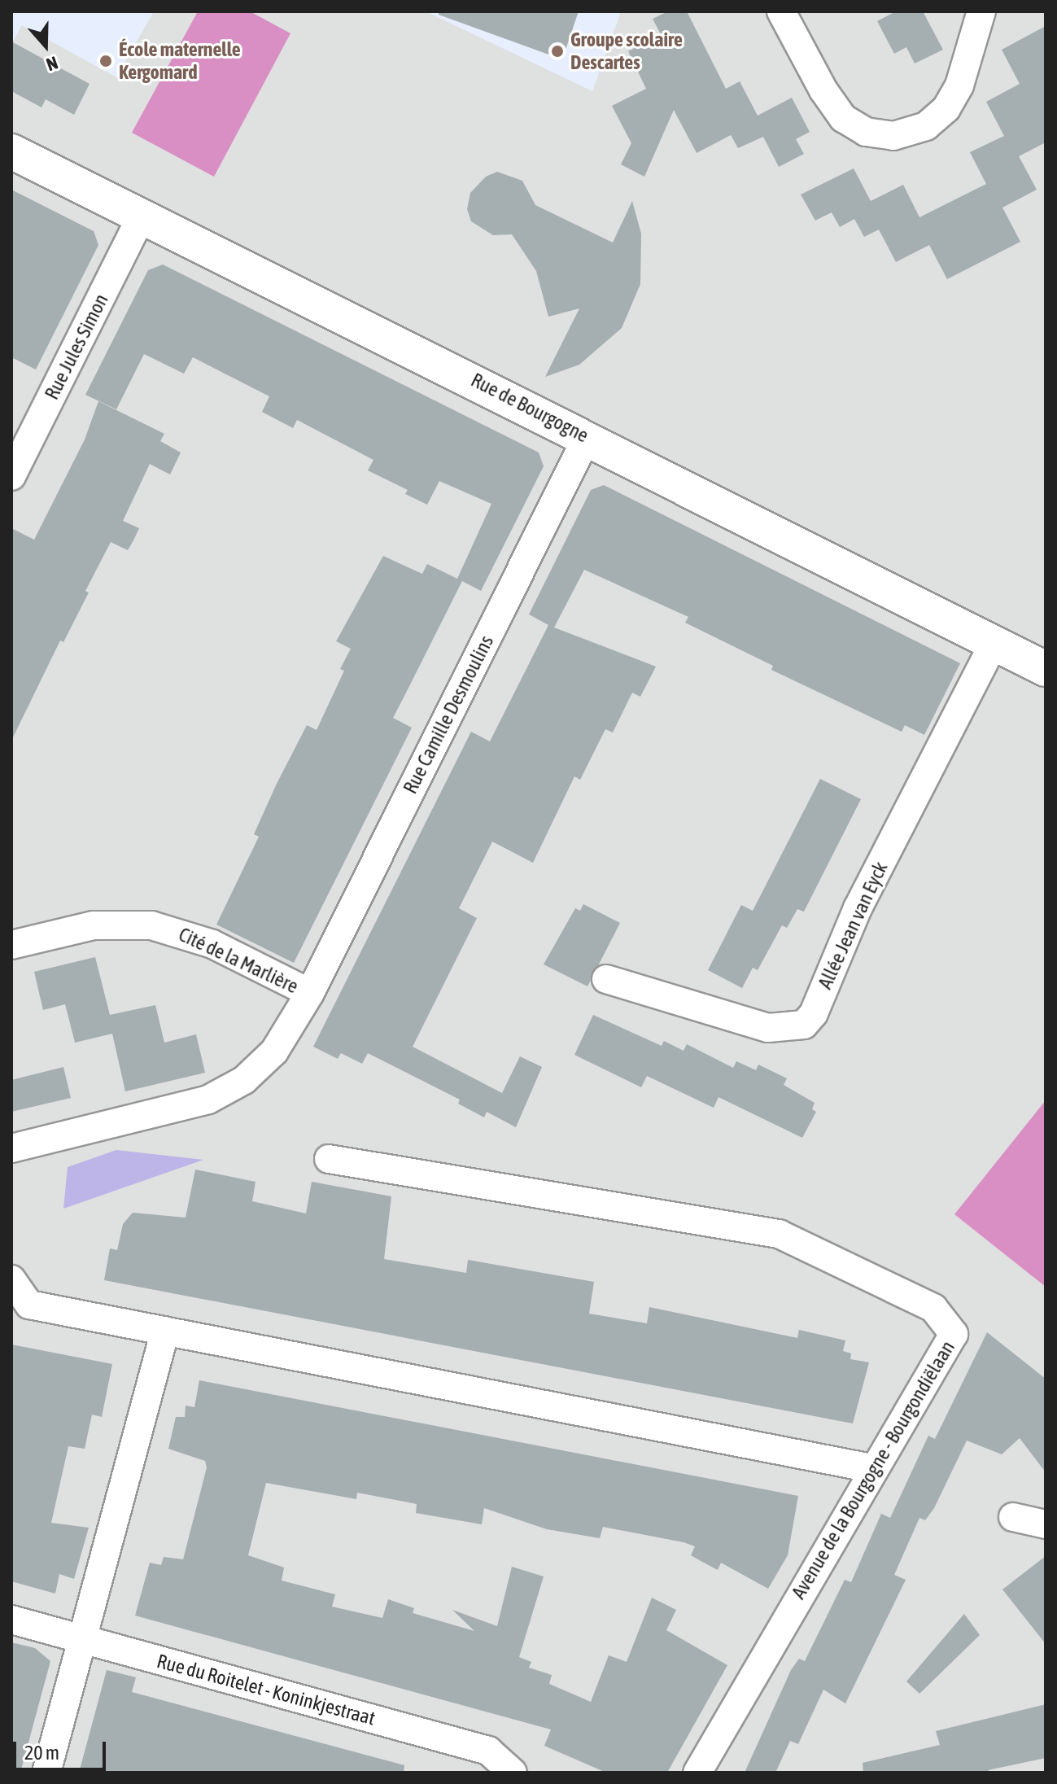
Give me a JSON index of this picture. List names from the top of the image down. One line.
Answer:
{"streets":{"street":["Rue Jules Simon","Rue de Bourgogne","Rue Camille Desmoulins","Allée Jean van Eyck","Cité de la Marlière","Avenue de la Bourgogne - Bourgondiëlaan","Rue du Roitelet - Koninkjestraat"]},"crossings":[["Rue Jules Simon","Rue de Bourgogne"],["Rue de Bourgogne","Rue Camille Desmoulins"],["Rue de Bourgogne","Allée Jean van Eyck"],["Rue Camille Desmoulins","Cité de la Marlière"]],"places":["Groupe scolaire Descartes","École maternelle Kergomard"],"scale_bar":"20 m","north":"bottom"}
